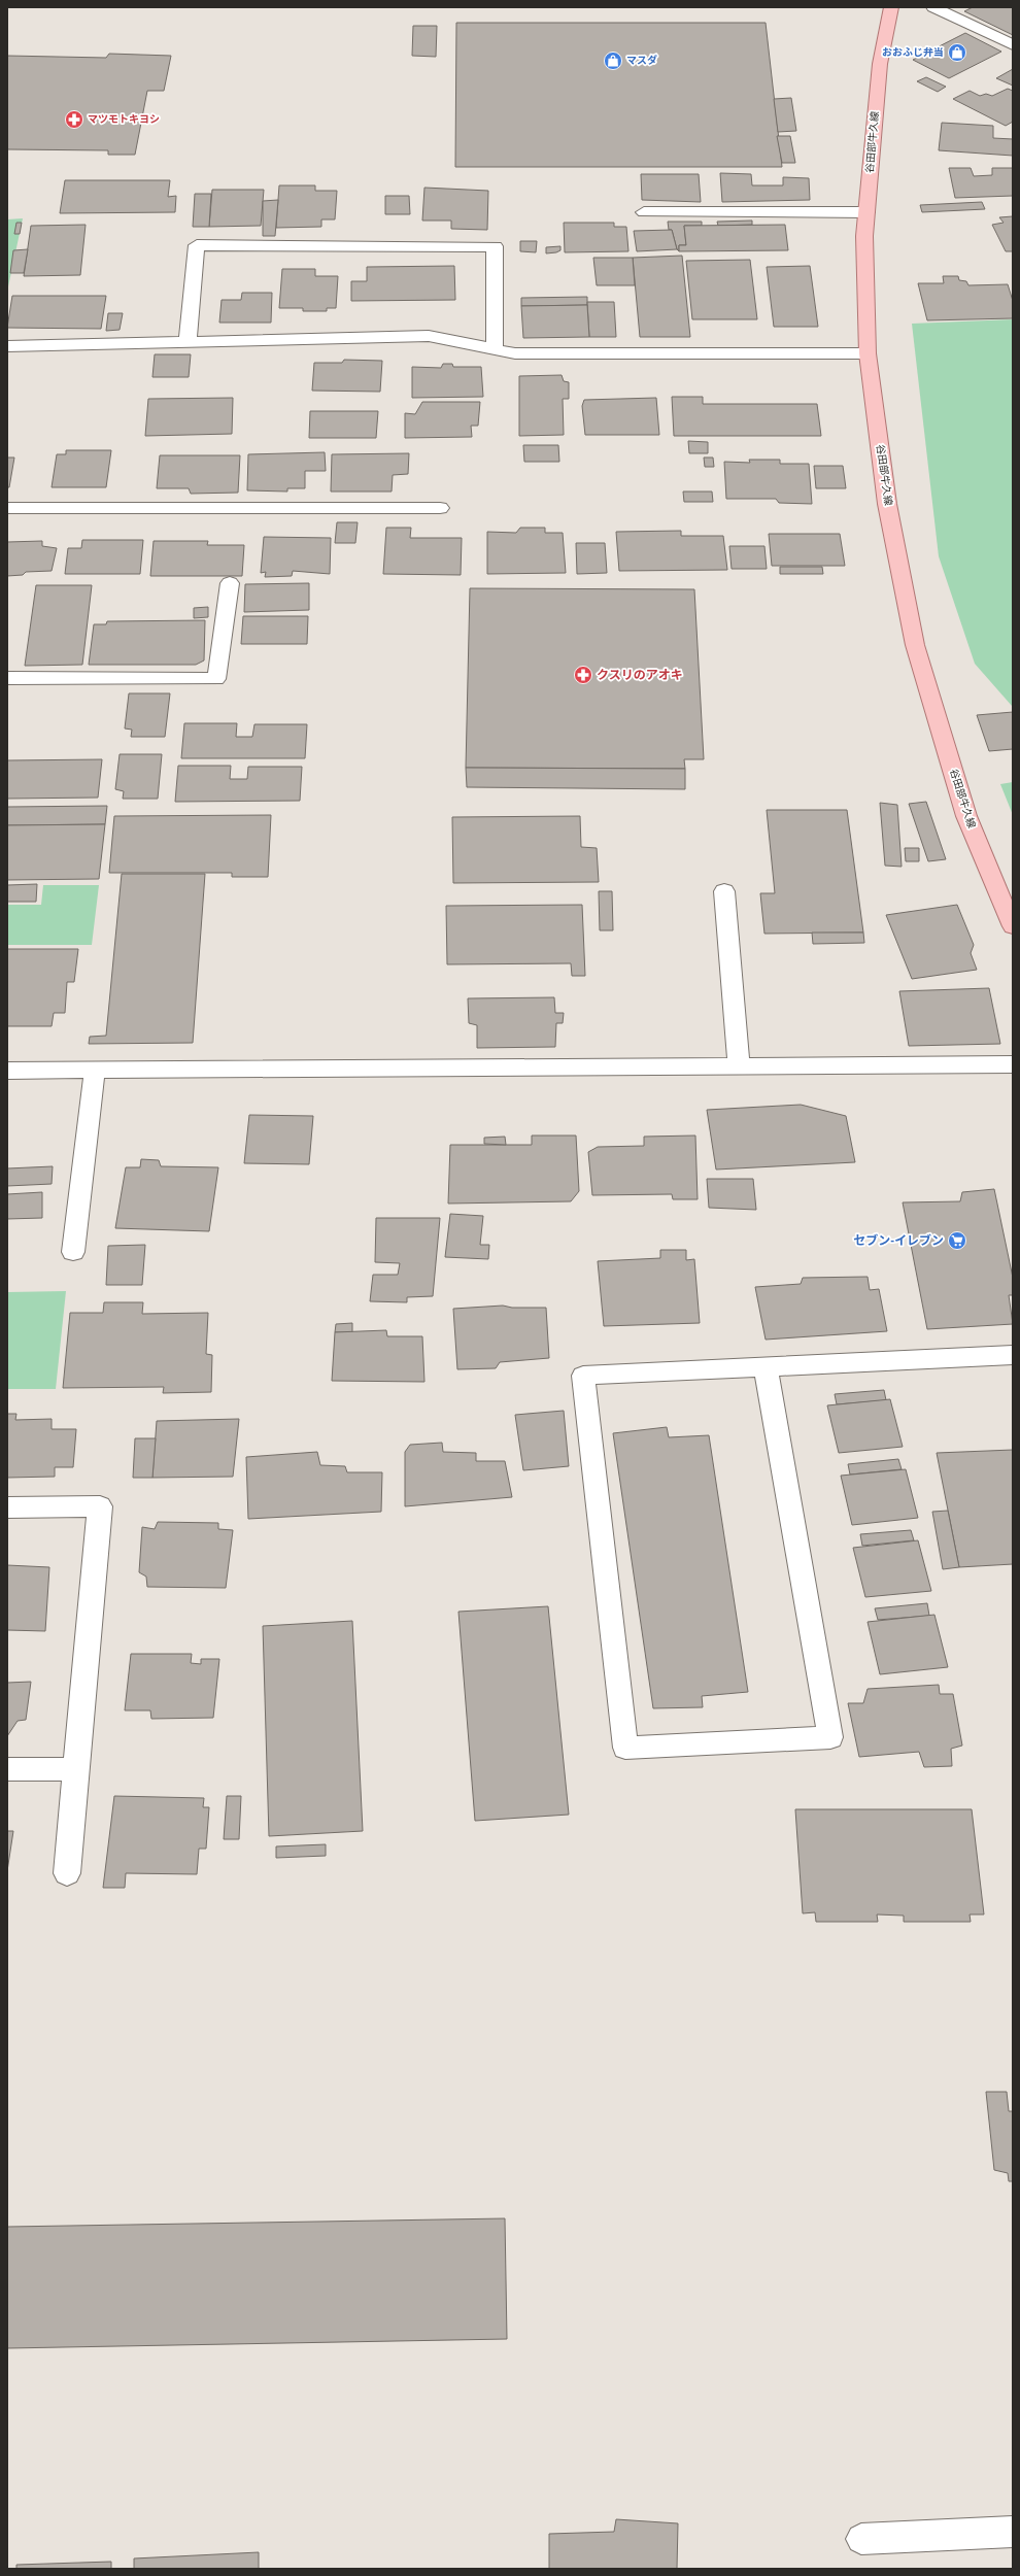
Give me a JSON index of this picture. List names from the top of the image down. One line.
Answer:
{"streets":{"main road":["谷田部牛久線"]},"places":{"shop":["おおふじ弁当","マスダ"],"pharmacy":["マツモトキヨシ","クスリのアオキ"],"supermarket":["セブン-イレブン"]}}
